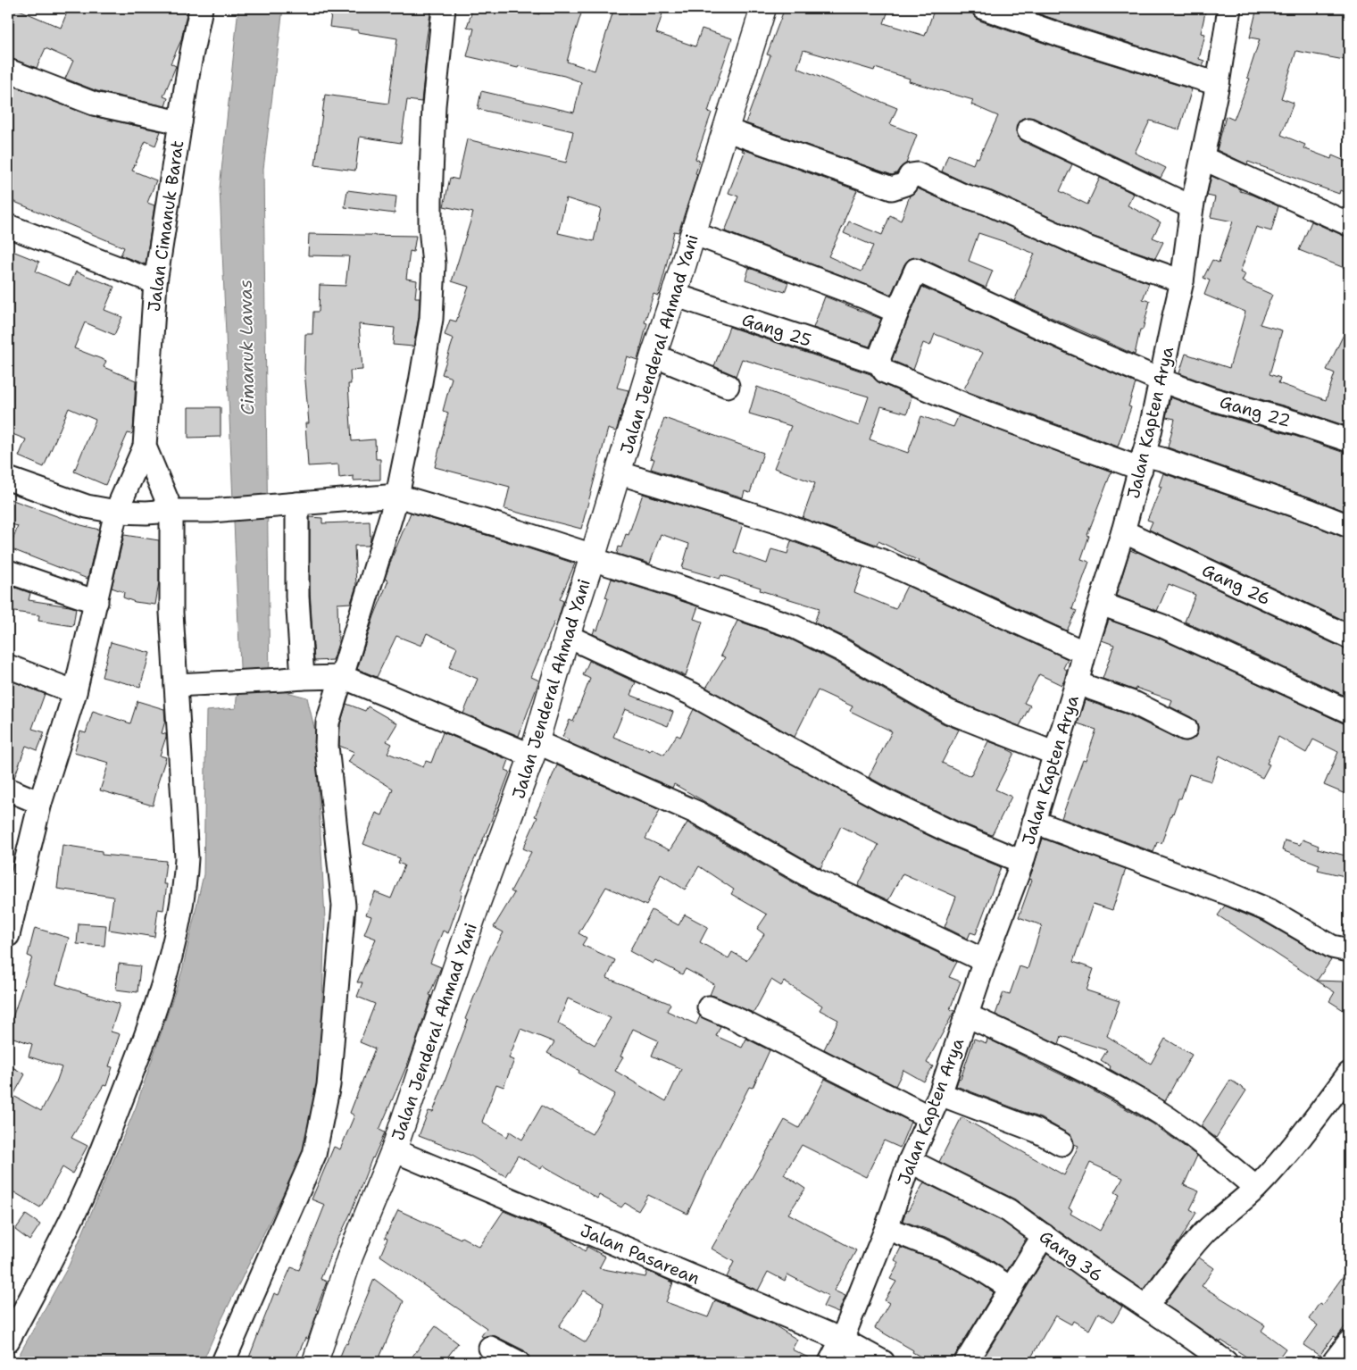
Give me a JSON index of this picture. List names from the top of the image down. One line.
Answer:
{"streets":{"main road":["Jalan Jenderal Ahmad Yani"],"street":["Jalan Cimanuk Barat","Gang 25","Gang 22","Jalan Kapten Arya","Gang 26","Jalan Pasarean","Gang 36"]},"crossings":[["Gang 25","Jalan Jenderal Ahmad Yani"],["Gang 25","Jalan Kapten Arya"],["Jalan Jenderal Ahmad Yani","Jalan Pasarean"],["Gang 22","Jalan Kapten Arya"],["Jalan Kapten Arya","Gang 26"],["Jalan Kapten Arya","Jalan Pasarean"],["Jalan Kapten Arya","Gang 36"]],"water":["Cimanuk Lawas"]}
